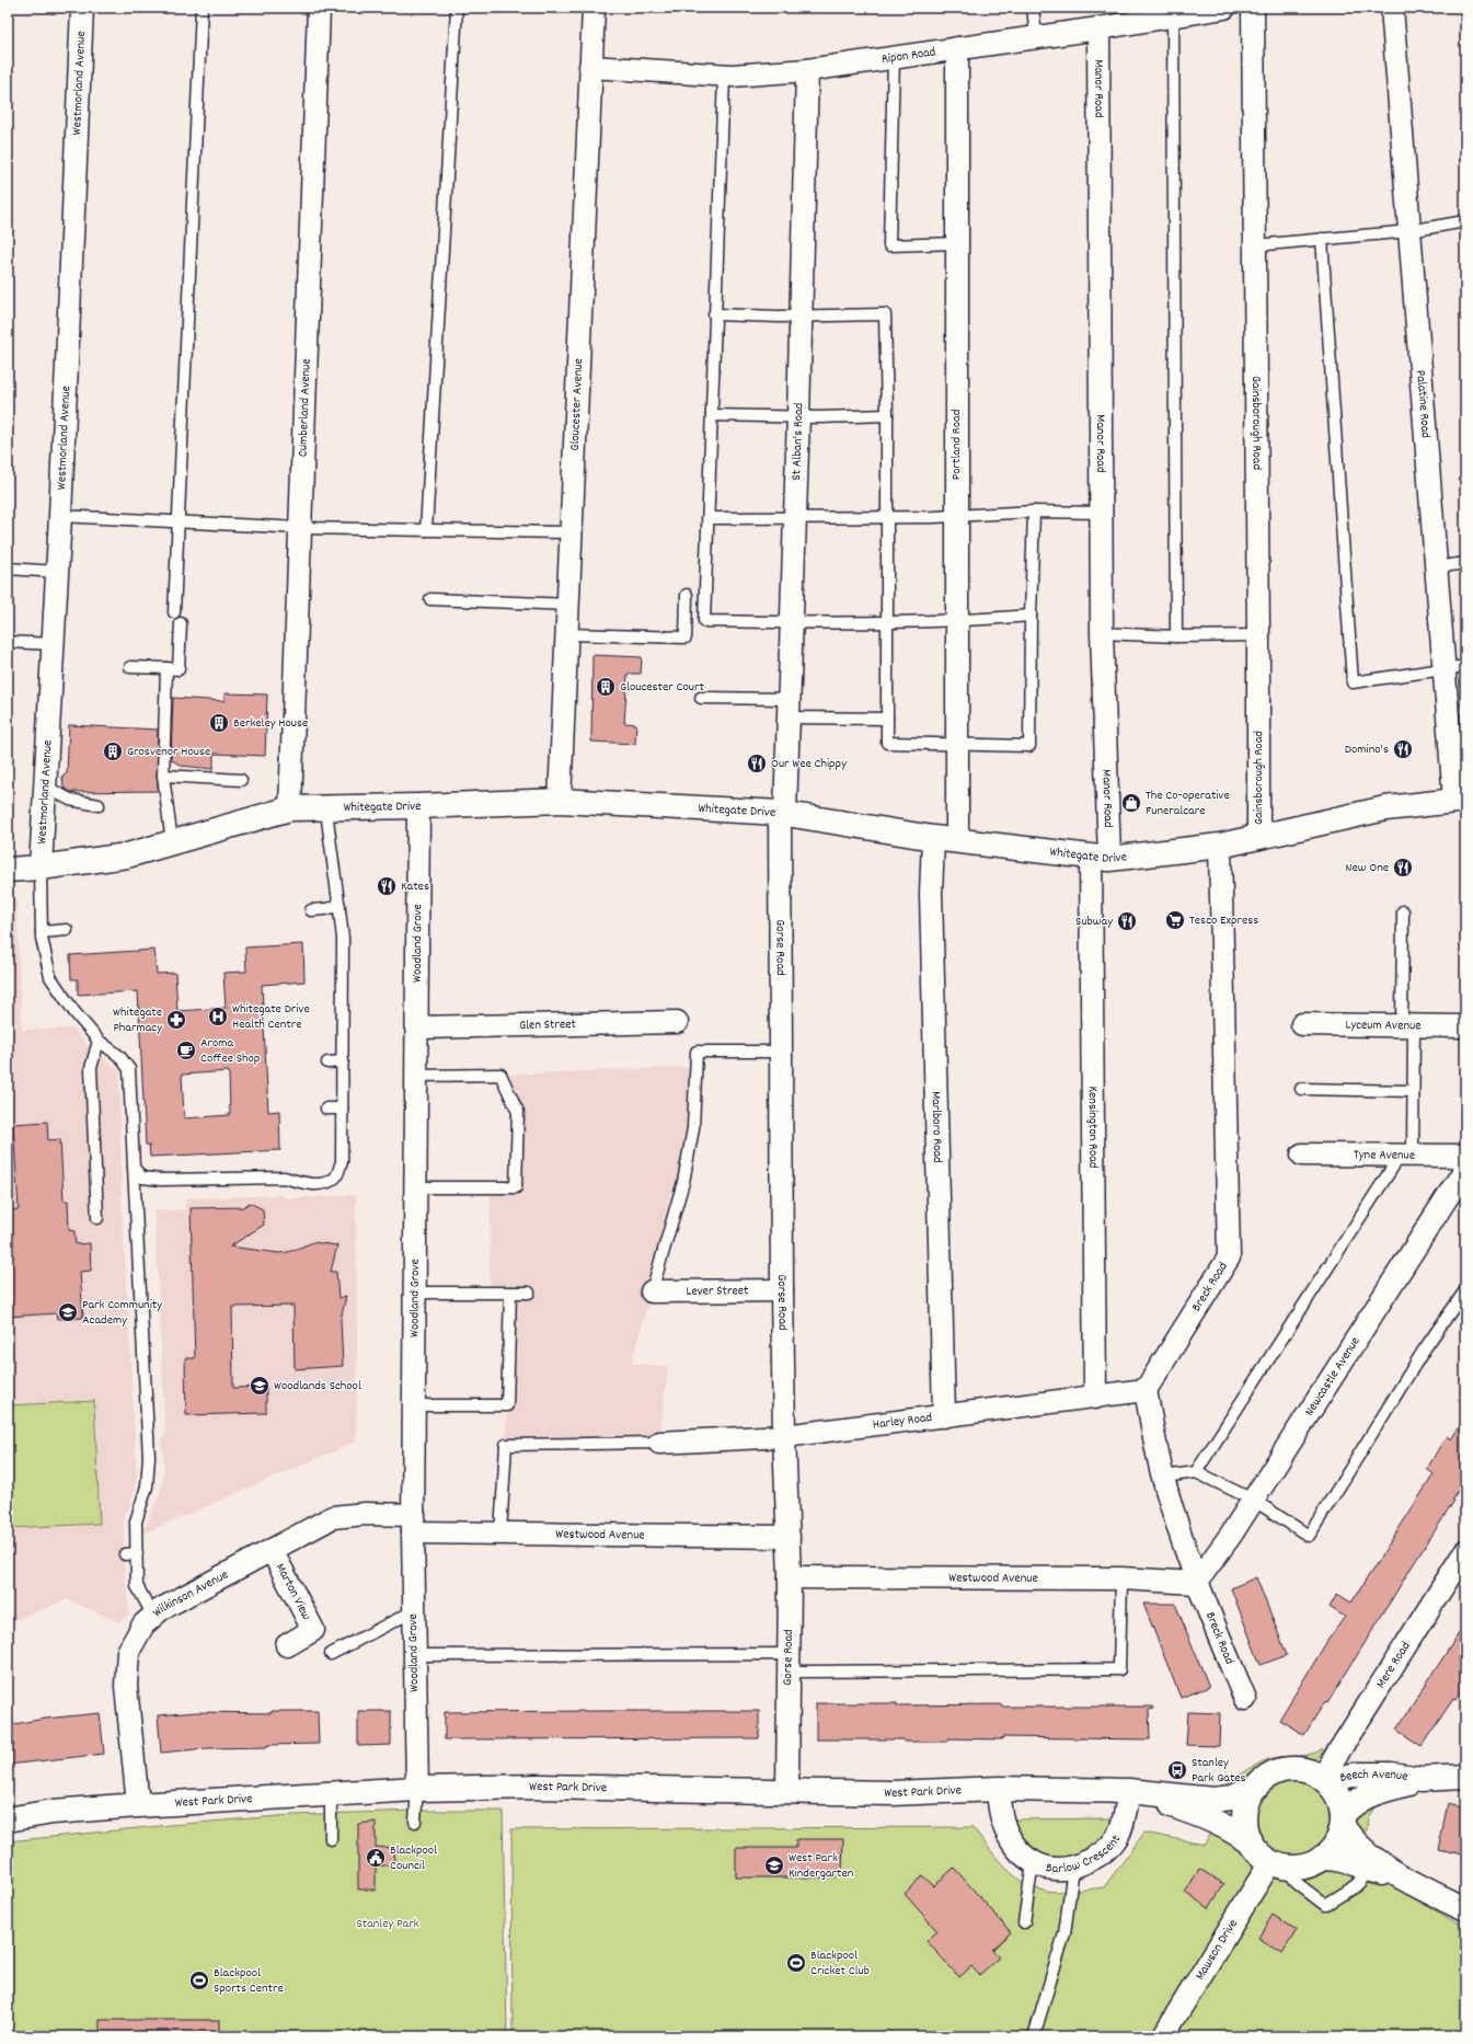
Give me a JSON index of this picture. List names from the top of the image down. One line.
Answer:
{"streets":{"street":["Ripon Road","Westmorland Avenue","Manor Road","Gloucester Avenue","Palatine Road","Cumberland Avenue","Gainsborough Road","St Alban's Road","Portland Road","Whitegate Drive","Woodland Grove","Gorse Road","Glen Street","Lyceum Avenue","Marlboro Road","Kensington Road","Tyne Avenue","Breck Road","Lever Street","Newcastle Avenue","Harley Road","Westwood Avenue","Marton View","Wilkinson Avenue","Mere Road","Beech Avenue","West Park Drive","Barlow Crescent","Mawson Drive"]},"crossings":[["Ripon Road","Manor Road"],["Ripon Road","Gloucester Avenue"],["Ripon Road","St Alban's Road"],["Ripon Road","Portland Road"],["Westmorland Avenue","Whitegate Drive"],["Manor Road","Whitegate Drive"],["Manor Road","Kensington Road"],["Gloucester Avenue","Whitegate Drive"],["Palatine Road","Whitegate Drive"],["Cumberland Avenue","Whitegate Drive"],["Gainsborough Road","Whitegate Drive"],["St Alban's Road","Whitegate Drive"],["St Alban's Road","Gorse Road"],["Portland Road","Whitegate Drive"],["Whitegate Drive","Woodland Grove"],["Whitegate Drive","Gorse Road"],["Whitegate Drive","Marlboro Road"],["Whitegate Drive","Kensington Road"],["Whitegate Drive","Breck Road"],["Woodland Grove","Glen Street"],["Woodland Grove","Westwood Avenue"],["Woodland Grove","Wilkinson Avenue"],["Woodland Grove","West Park Drive"],["Gorse Road","Lever Street"],["Gorse Road","Harley Road"],["Gorse Road","Westwood Avenue"],["Gorse Road","West Park Drive"],["Marlboro Road","Harley Road"],["Kensington Road","Harley Road"],["Breck Road","Newcastle Avenue"],["Breck Road","Harley Road"],["Breck Road","Westwood Avenue"],["Newcastle Avenue","Westwood Avenue"],["Westwood Avenue","Wilkinson Avenue"],["Marton View","Wilkinson Avenue"],["Wilkinson Avenue","West Park Drive"],["Mere Road","Beech Avenue"],["Mere Road","West Park Drive"],["Mere Road","Mawson Drive"],["Beech Avenue","West Park Drive"],["Beech Avenue","Mawson Drive"],["West Park Drive","Barlow Crescent"],["West Park Drive","Mawson Drive"]],"parks":["Stanley Park"],"places":{"building":["Gloucester Court","Berkeley House","Grosvenor House"],"restaurant":["Domino's","Our Wee Chippy","New One","Kates","Subway"],"shop":["The Co-operative Funeralcare"],"supermarket":["Tesco Express"],"hospital":["Whitegate Drive Health Centre"],"pharmacy":["Whitegate Pharmacy"],"cafe":["Aroma Coffee Shop"],"school or university":["Park Community Academy","Woodlands School","West Park Kindergarten"],"bus stop":["Stanley Park Gates"],"public building":["Blackpool Council"],"sports":["Blackpool Cricket Club","Blackpool Sports Centre"]}}
